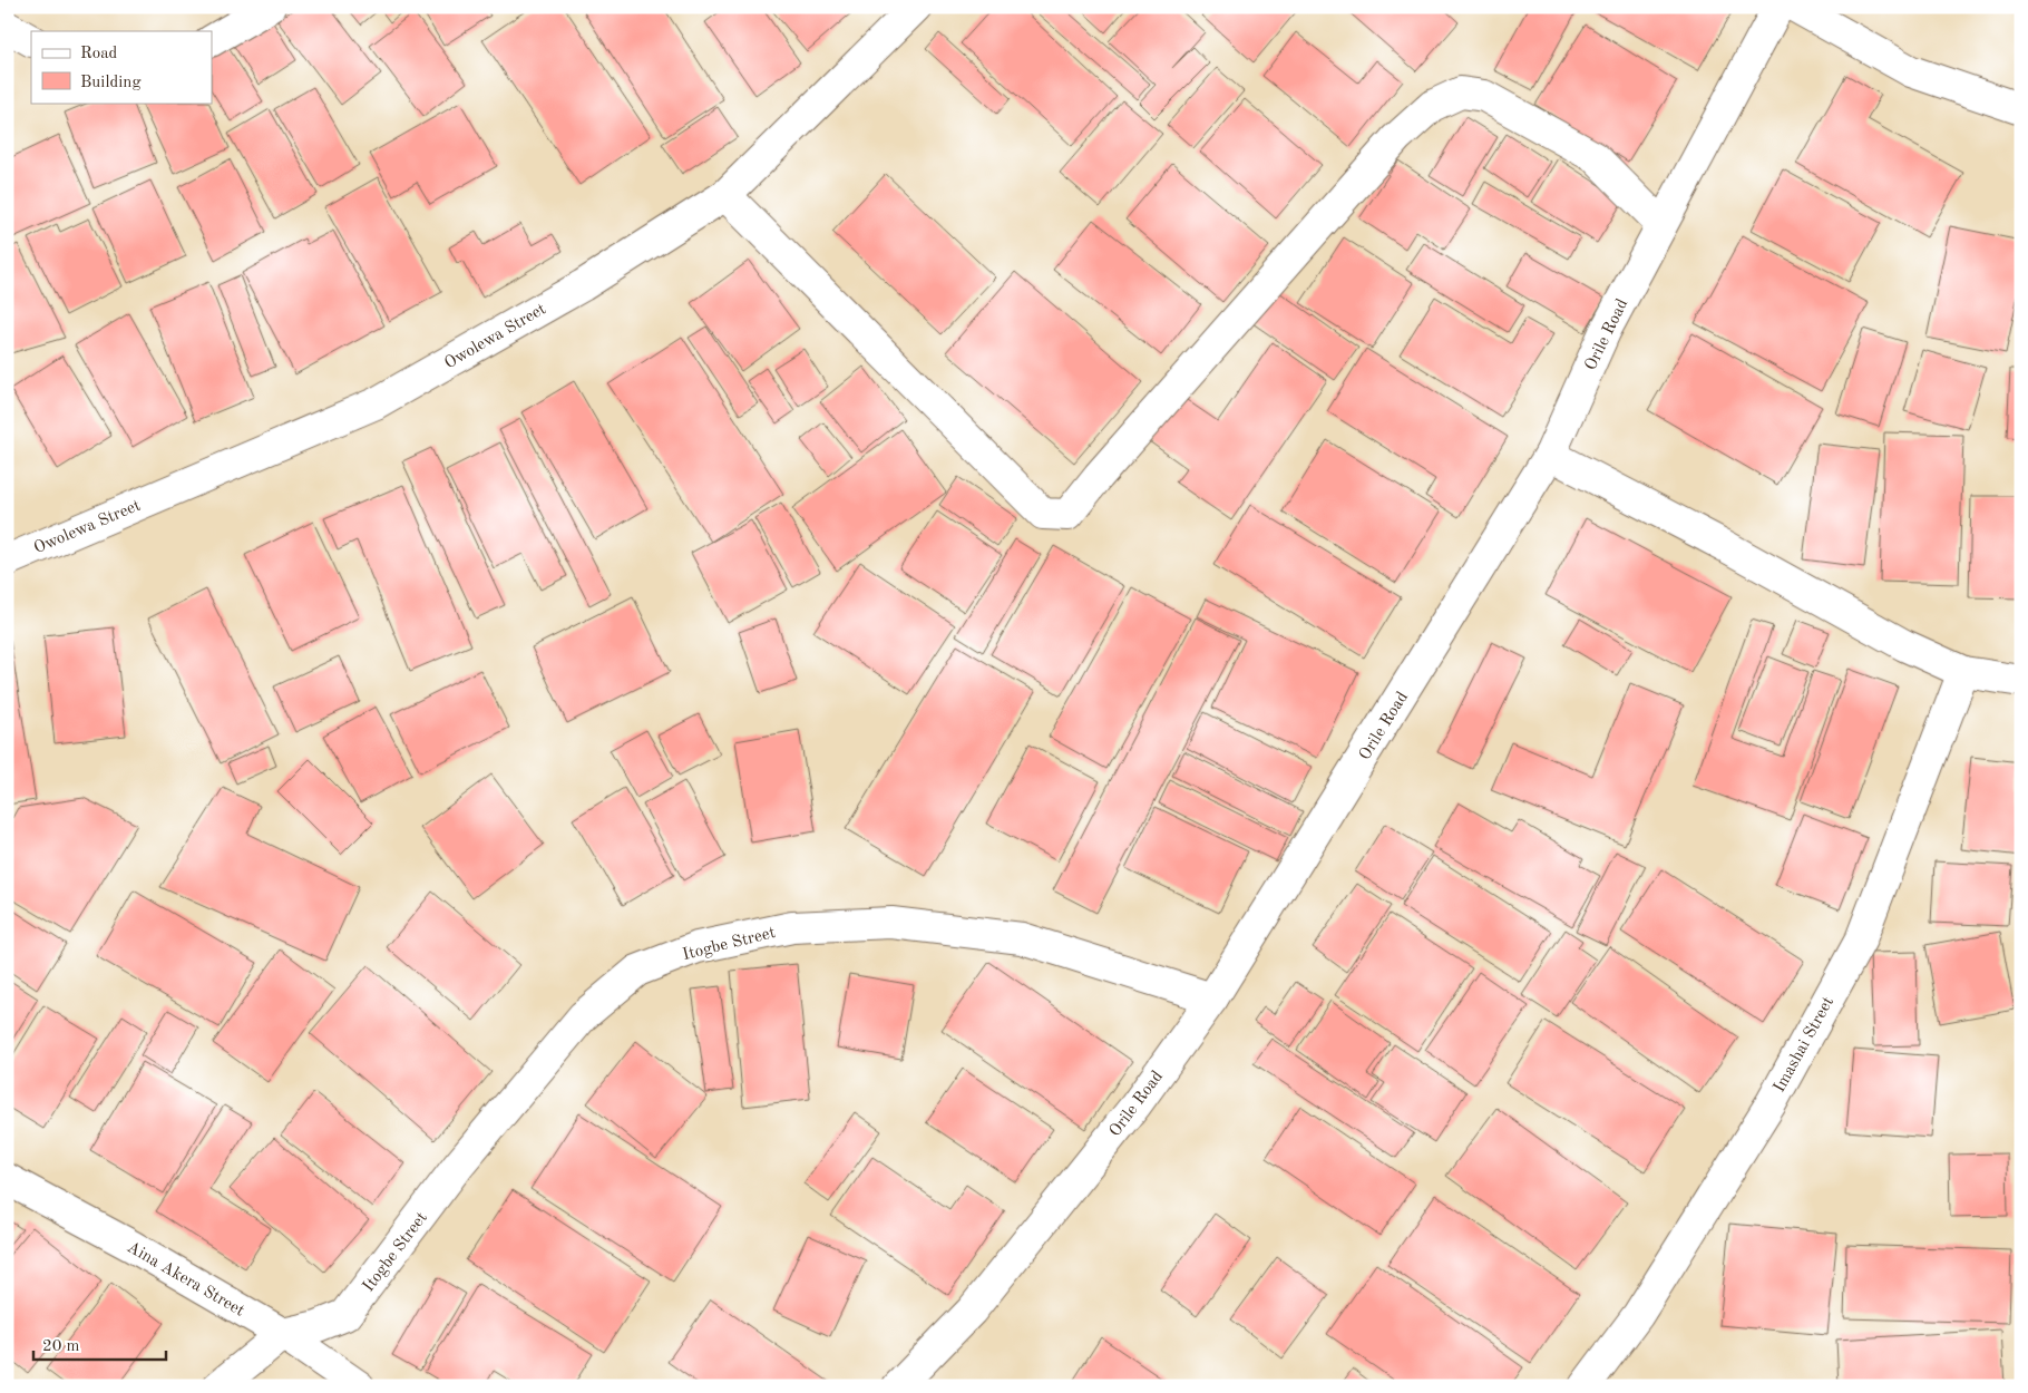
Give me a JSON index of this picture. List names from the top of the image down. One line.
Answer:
{"streets":{"street":["Orile Road","Owolewa Street","Itogbe Street","Imashai Street","Aina Akera Street"]},"crossings":[["Orile Road","Itogbe Street"],["Itogbe Street","Aina Akera Street"]],"legend":["Road","Building"],"scale_bar":"20 m"}
